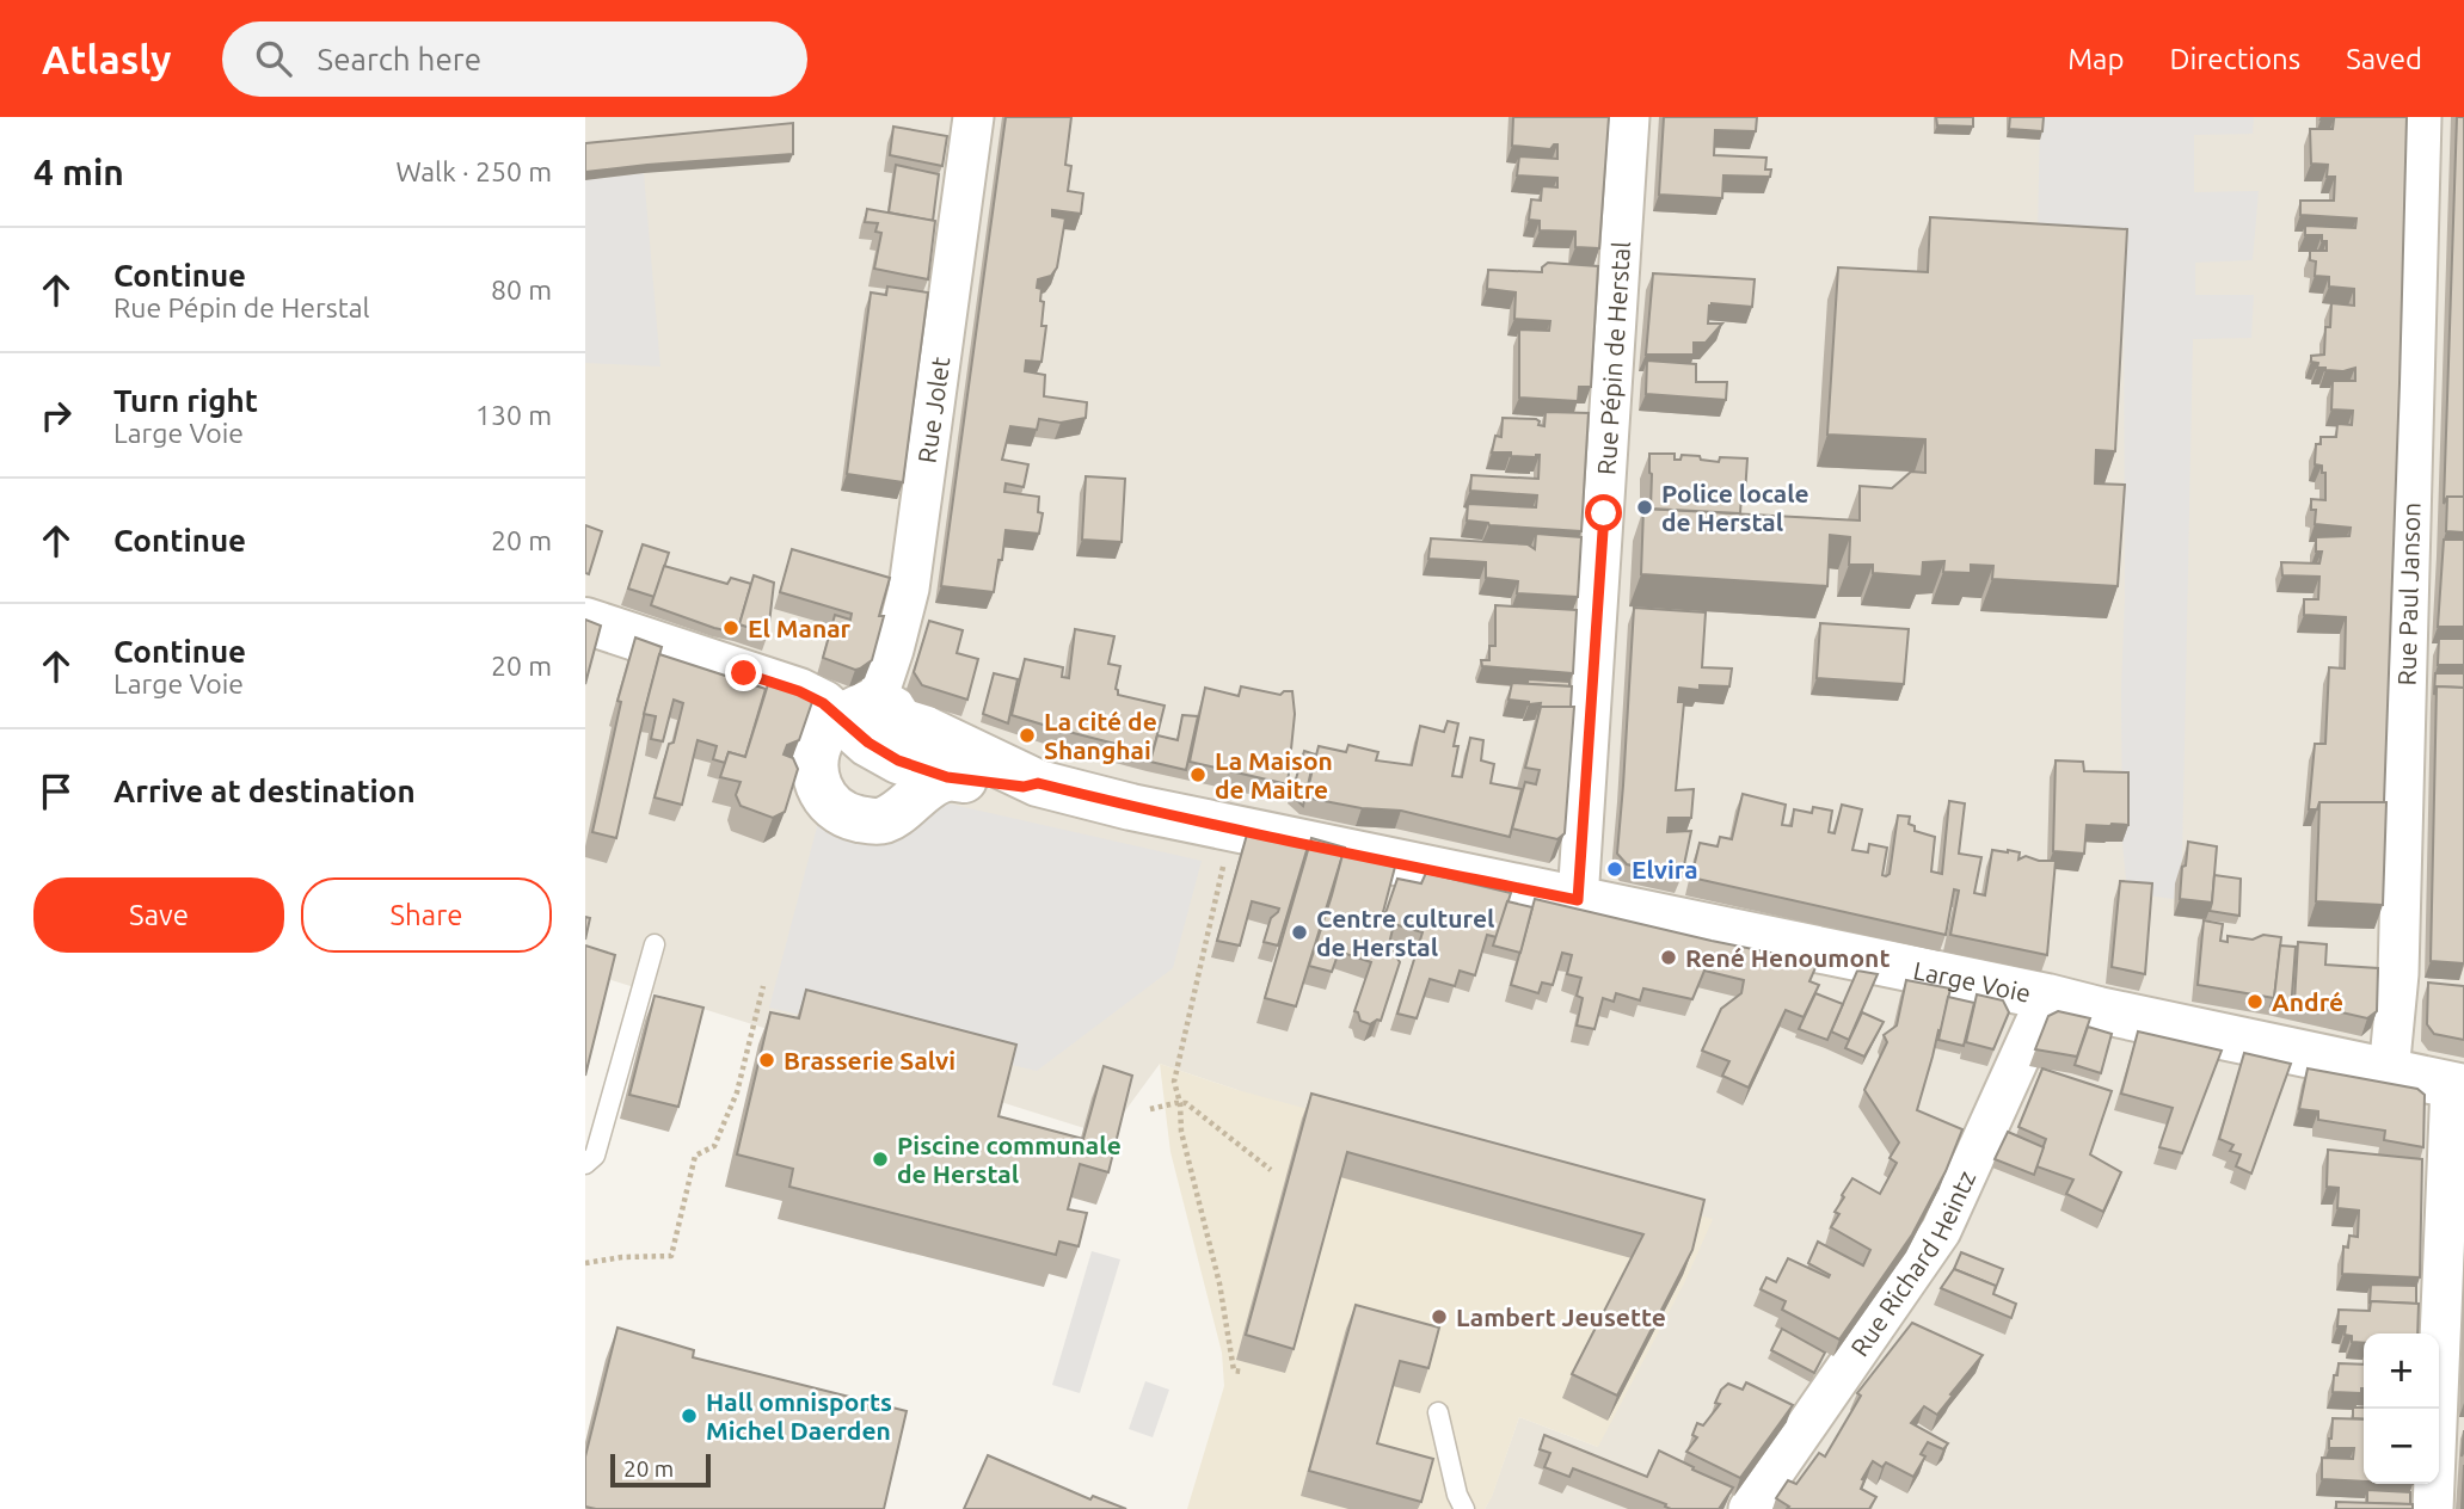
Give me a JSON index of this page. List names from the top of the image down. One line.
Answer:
{"streets":{"street":["Rue Pépin de Herstal","Rue Jolet","Rue Paul Janson","Large Voie","Rue Richard Heintz"]},"crossings":[["Rue Pépin de Herstal","Large Voie"],["Rue Jolet","Large Voie"],["Rue Paul Janson","Large Voie"],["Large Voie","Rue Richard Heintz"]],"places":["Police locale de Herstal","El Manar","La cité de Shanghai","La Maison de Maitre","Elvira","Centre culturel de Herstal","René Henoumont","André","Brasserie Salvi","Piscine communale de Herstal","Lambert Jeusette","Hall omnisports Michel Daerden"],"scale_bar":"20 m","page":{"header":"Atlasly","search":"Search here","nav":["Map","Directions","Saved"],"heading":["4 min","Walk · 250 m"],"list":[["Continue","Rue Pépin de Herstal","80 m"],["Turn right","Large Voie","130 m"],["Continue","20 m"],["Continue","Large Voie","20 m"],"Arrive at destination"],"buttons":["Save","Share"],"map_buttons":["+","−"],"scale":"20 m"}}
